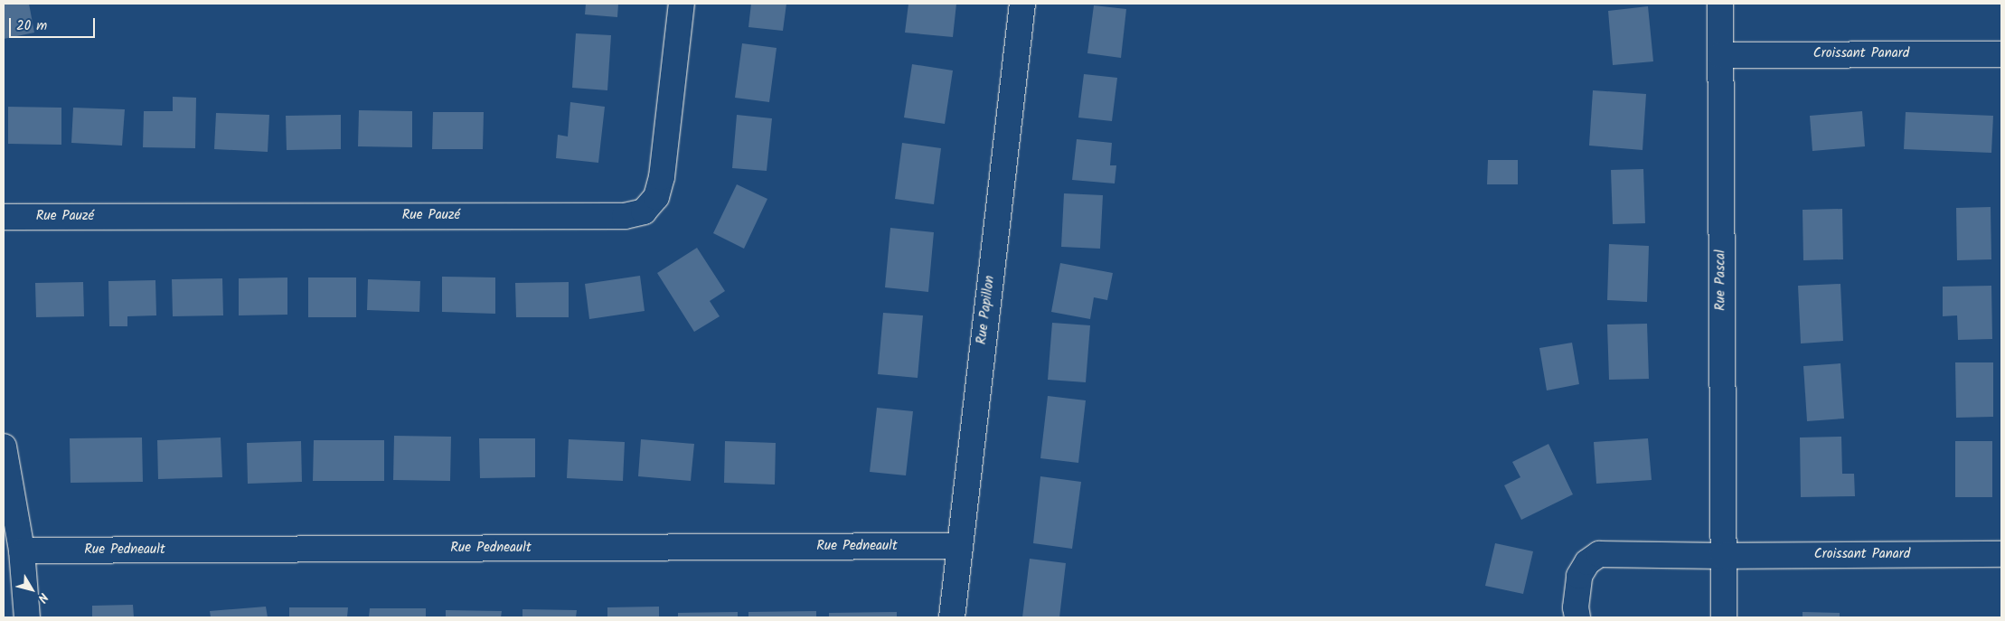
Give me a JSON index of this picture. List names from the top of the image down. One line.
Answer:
{"streets":{"street":["Croissant Panard","Rue Pauzé","Rue Pascal","Rue Papillon","Rue Pedneault"]},"crossings":[["Croissant Panard","Rue Pascal"],["Rue Papillon","Rue Pedneault"]],"scale_bar":"20 m","north":"bottom right"}
